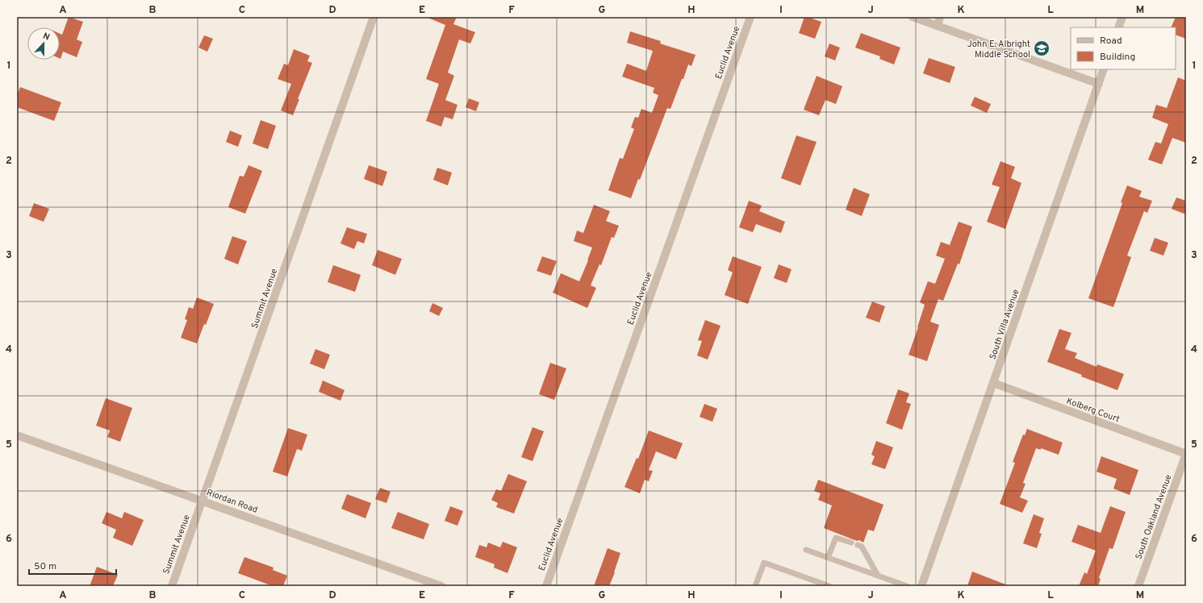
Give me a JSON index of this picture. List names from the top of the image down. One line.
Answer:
{"streets":{"street":["Euclid Avenue","Summit Avenue","South Villa Avenue","Kolberg Court","Riordan Road","South Oakland Avenue"]},"crossings":[["Summit Avenue","Riordan Road"],["South Villa Avenue","Kolberg Court"],["Kolberg Court","South Oakland Avenue"]],"places":{"school or university":["John E. Albright Middle School"]},"legend":["Road","Building"],"scale_bar":"50 m","north":"top","grid":{"columns":["A","B","C","D","E","F","G","H","I","J","K","L","M"],"rows":["1","2","3","4","5","6"]}}
